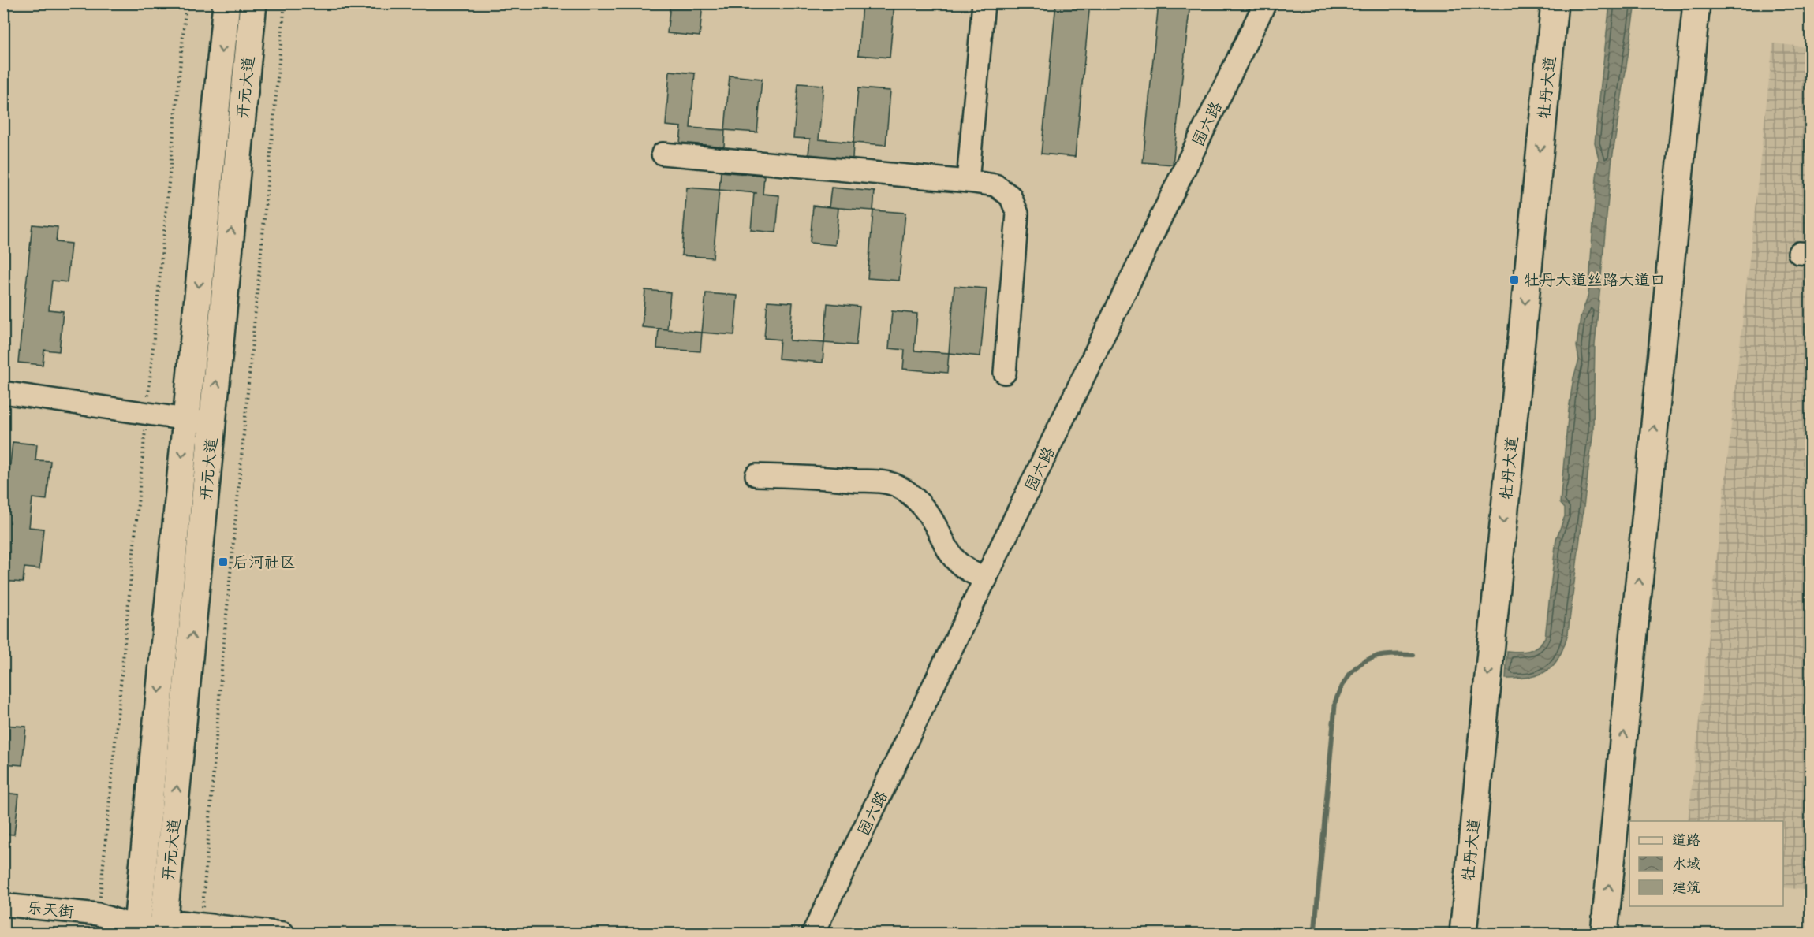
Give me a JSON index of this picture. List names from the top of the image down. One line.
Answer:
{"streets":{"main road":["开元大道","牡丹大道"],"street":["园六路","乐天街"]},"crossings":[["开元大道","乐天街"]],"places":{"transit":["牡丹大道丝路大道口","后河社区"]},"legend":["道路","水域","建筑"]}
